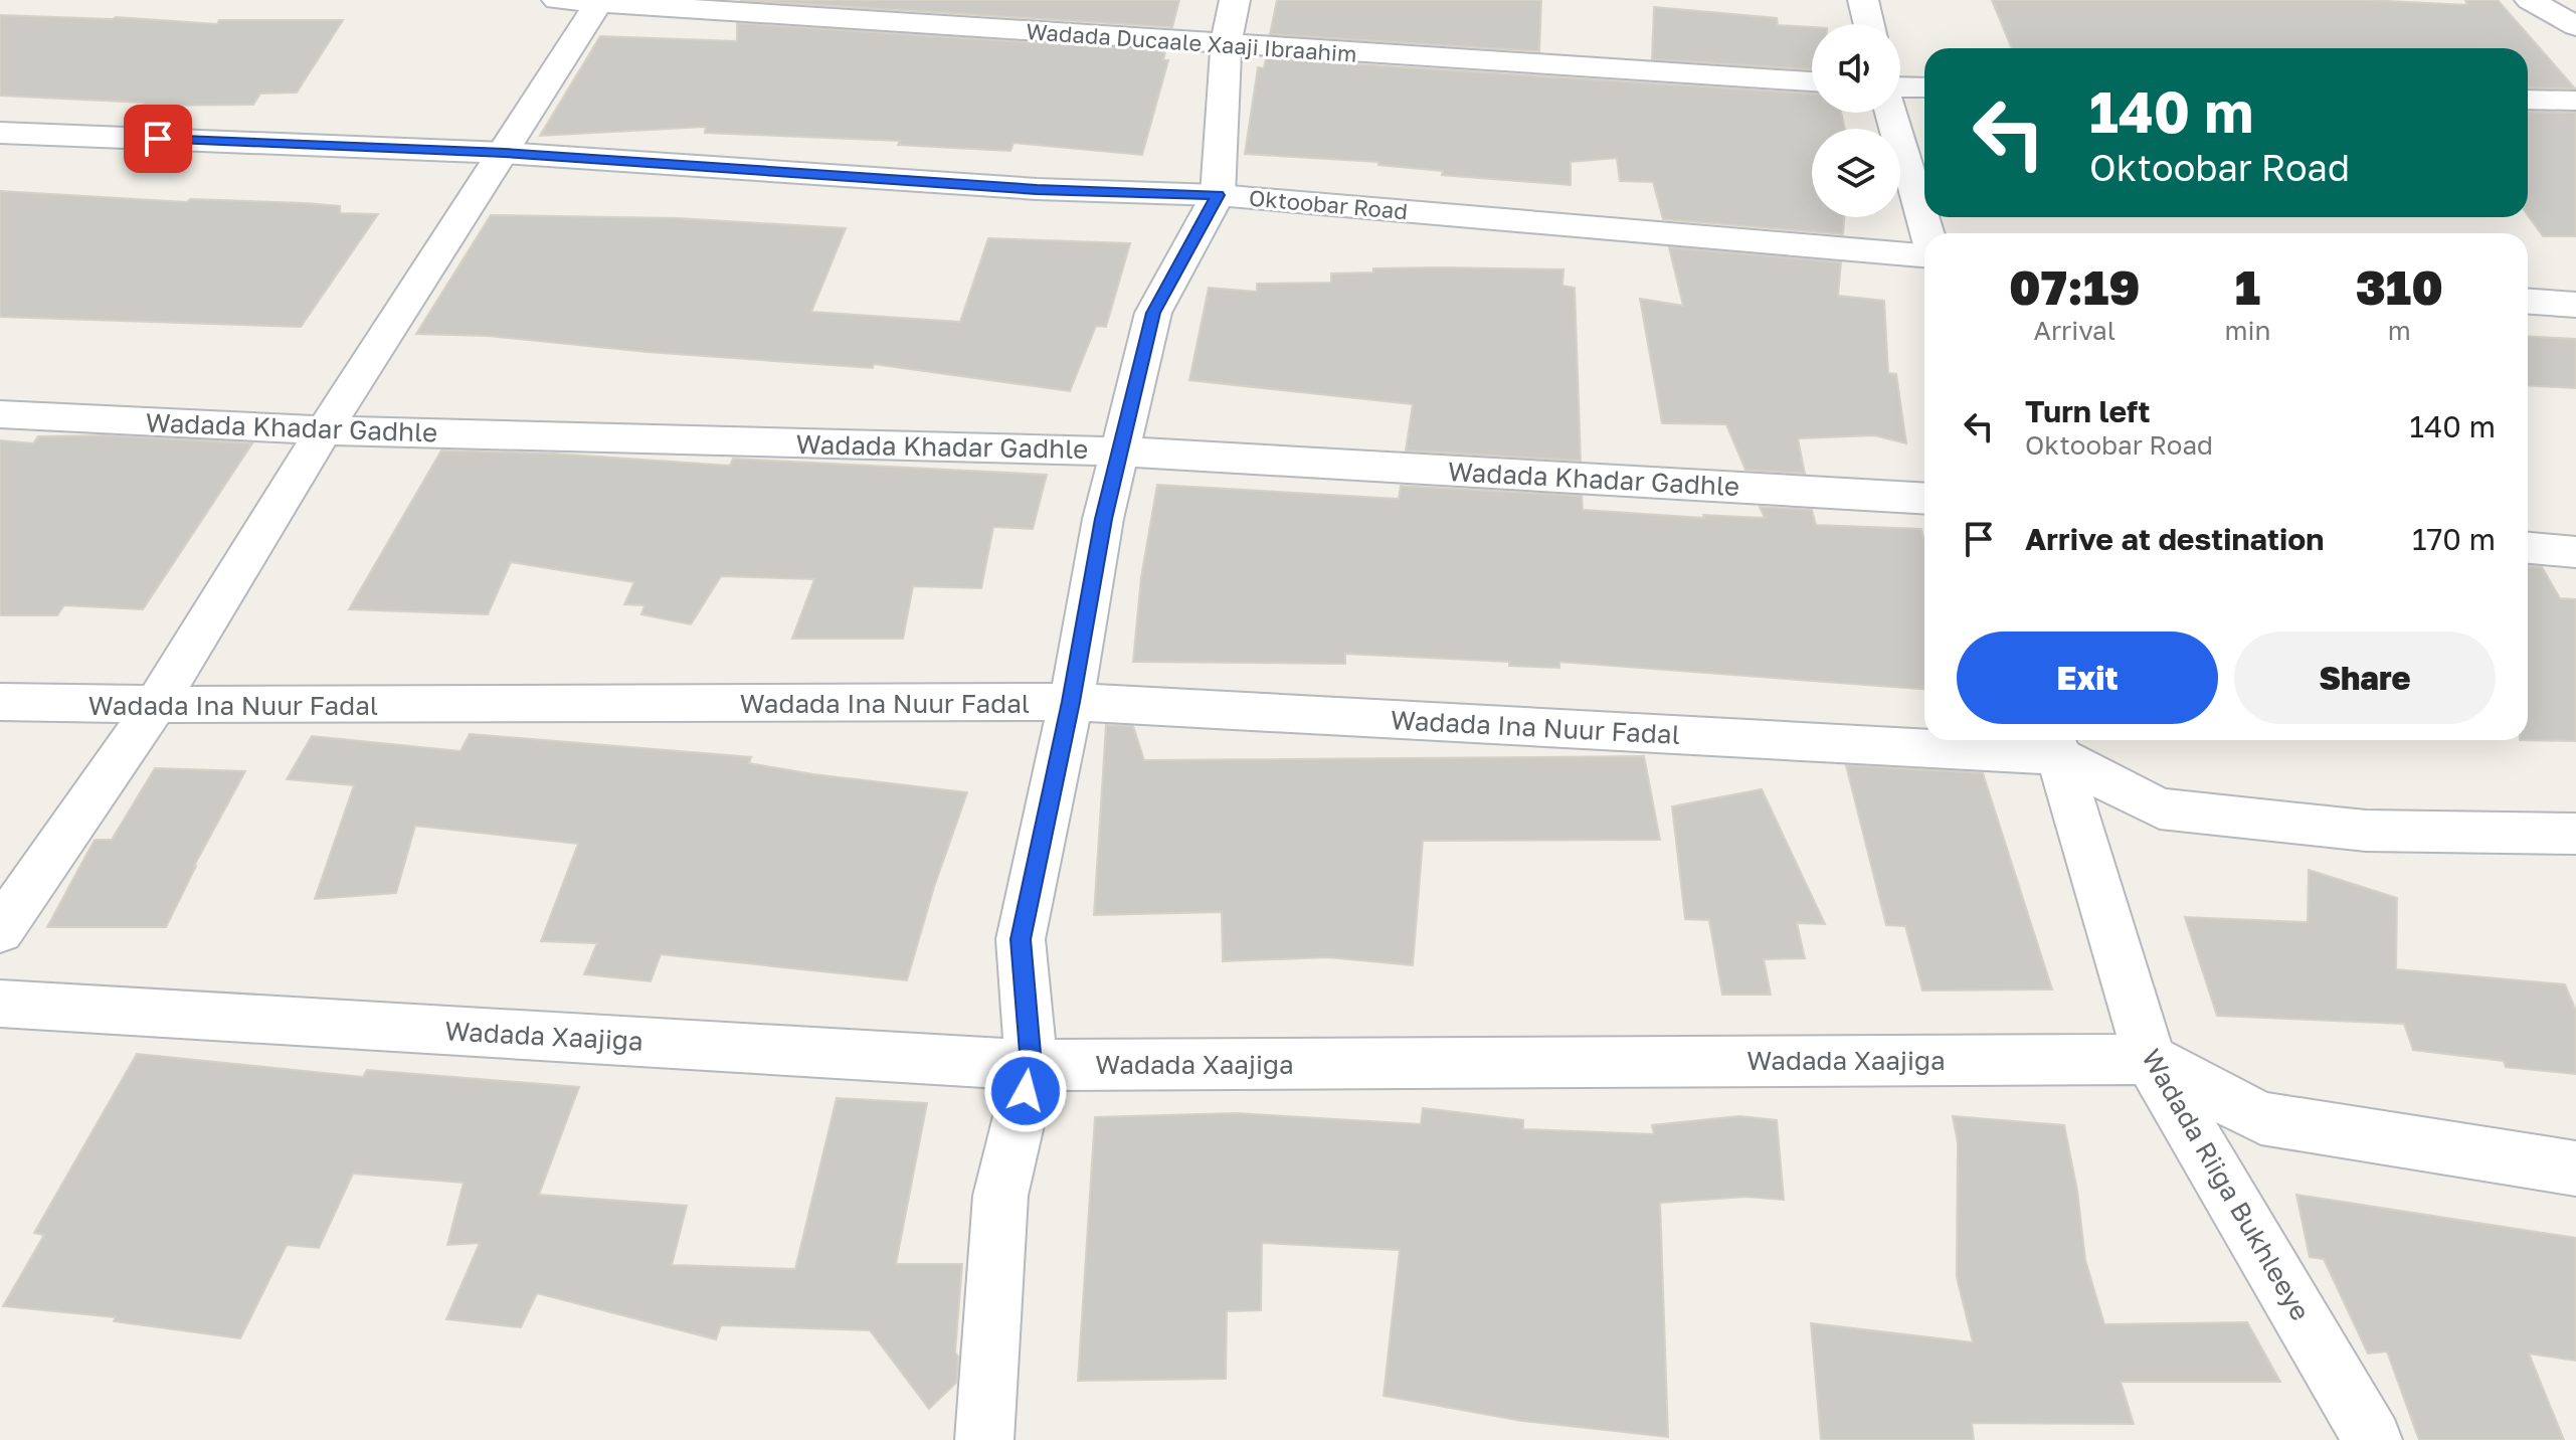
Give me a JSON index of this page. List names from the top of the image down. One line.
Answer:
{"streets":{"street":["Wadada Ducaale Xaaji Ibraahim","Oktoobar Road","Wadada Khadar Gadhle","Wadada Ina Nuur Fadal","Wadada Xaajiga","Wadada Riiga Bukhleeye"]},"crossings":[["Wadada Ina Nuur Fadal","Wadada Riiga Bukhleeye"],["Wadada Xaajiga","Wadada Riiga Bukhleeye"]],"page":{"turn":["140 m","Oktoobar Road"],"eta":["07:19","Arrival","1","min","310","m"],"list":[{"name":"Turn left","note":"Oktoobar Road","value":"140 m"},{"name":"Arrive at destination","value":"170 m"}],"buttons":["Exit","Share"]}}
